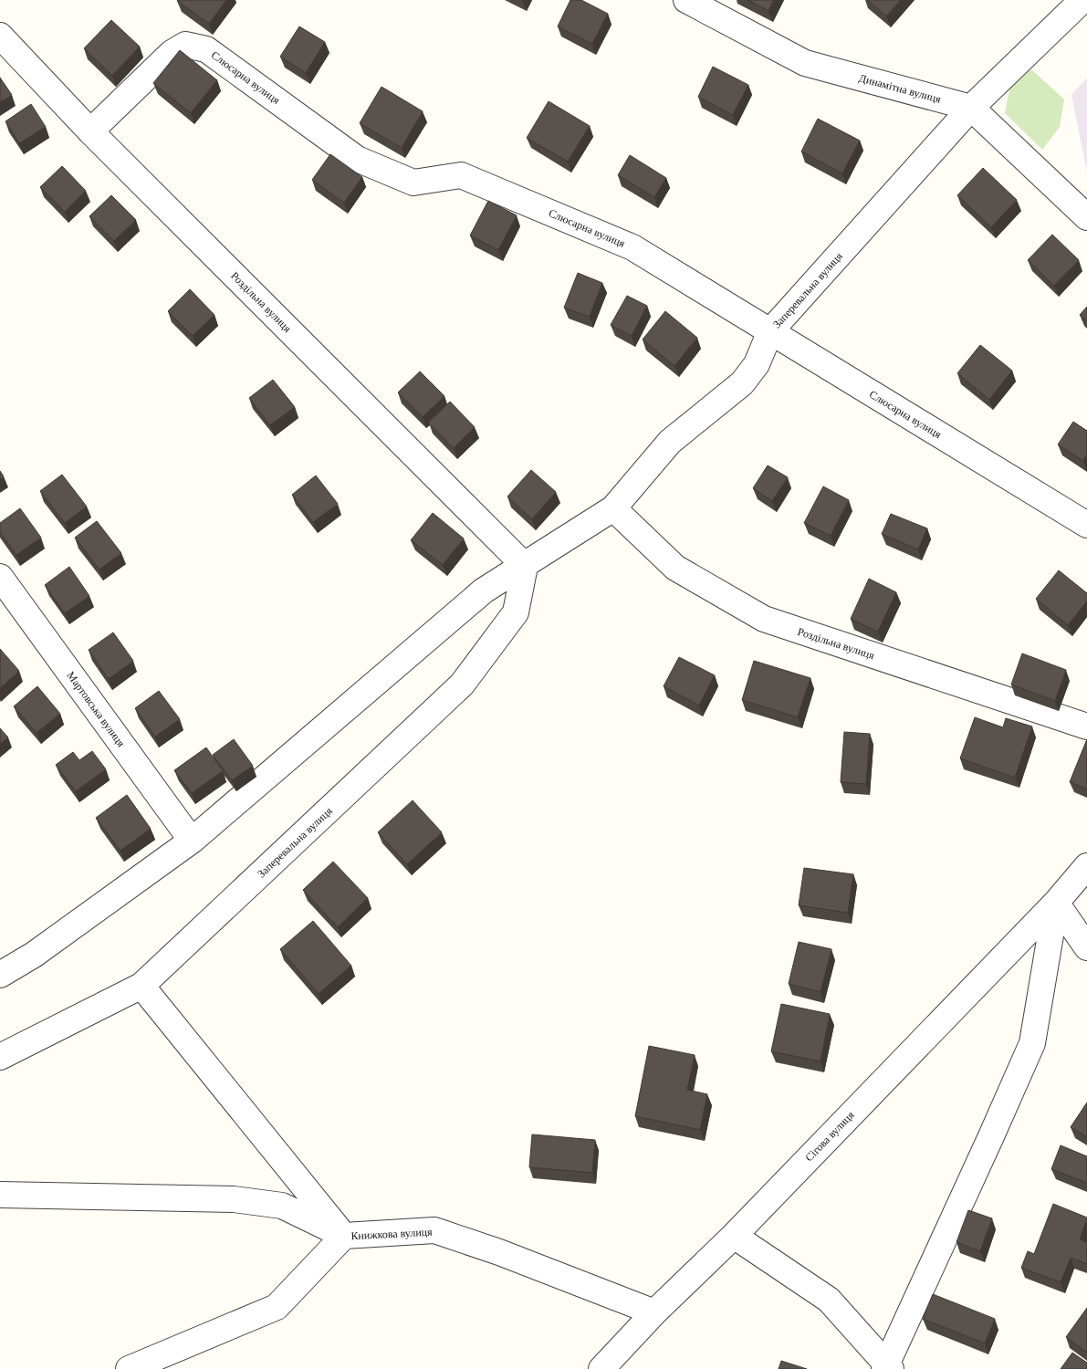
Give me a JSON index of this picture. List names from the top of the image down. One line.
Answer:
{"streets":{"street":["Слюсарна вулиця","Динамітна вулиця","Заперевальна вулиця","Роздільна вулиця","Мартовська вулиця","Сігова вулиця","Книжкова вулиця"]},"crossings":[["Слюсарна вулиця","Заперевальна вулиця"],["Слюсарна вулиця","Роздільна вулиця"],["Динамітна вулиця","Заперевальна вулиця"],["Заперевальна вулиця","Роздільна вулиця"],["Заперевальна вулиця","Мартовська вулиця"],["Сігова вулиця","Книжкова вулиця"]]}
